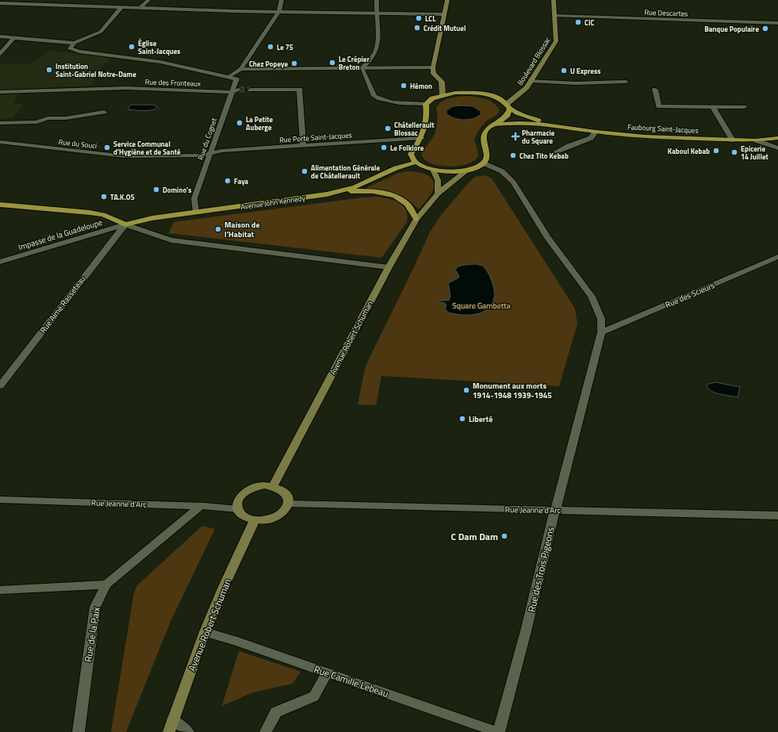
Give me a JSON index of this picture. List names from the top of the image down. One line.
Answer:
{"streets":{"main road":["Boulevard Blossac","Faubourg Saint-Jacques","Avenue John Kennedy","Avenue Robert Schuman"],"street":["Rue Descartes","Rue des Fronteaux","Rue Porte Saint-Jacques","Rue du Cognet","Rue du Souci","Impasse de la Guadeloupe","Rue des Scieurs","Rue Aimé Rasseteau","Rue Jeanne d'Arc","Rue des Trois Pigeons","Rue de la Paix","Rue Camille Lebeau"]},"crossings":[["Rue Descartes","Boulevard Blossac"],["Boulevard Blossac","Faubourg Saint-Jacques"],["Rue des Fronteaux","Rue du Cognet"],["Rue Porte Saint-Jacques","Rue du Cognet"],["Rue Porte Saint-Jacques","Rue du Souci"],["Rue du Cognet","Rue du Souci"],["Rue du Cognet","Avenue John Kennedy"],["Avenue John Kennedy","Impasse de la Guadeloupe"],["Avenue John Kennedy","Rue Aimé Rasseteau"],["Impasse de la Guadeloupe","Rue Aimé Rasseteau"],["Rue des Scieurs","Rue des Trois Pigeons"],["Avenue Robert Schuman","Rue Jeanne d'Arc"],["Avenue Robert Schuman","Rue Camille Lebeau"],["Rue Jeanne d'Arc","Rue des Trois Pigeons"],["Rue Jeanne d'Arc","Rue de la Paix"],["Rue des Trois Pigeons","Rue Camille Lebeau"]],"parks":["Square Gambetta"],"places":{"other":["LCL","CIC","Crédit Mutuel","Banque Populaire","Église Saint-Jacques","Le 75","Le Crêpier Breton","Chez Popeye","Institution Saint-Gabriel Notre-Dame","U Express","Hémon","La Petite Auberge","Châtellerault Blossac","Service Communal d'Hygiène et de Santé","Le Folklore","Kaboul Kebab","Epicerie 14 Juillet","Chez Tito Kebab","Alimentation Générale de Châtellerault","Faya","Domino's","TA.K.OS","Maison de l'Habitat","Monument aux morts 1914-1948 1939-1945","Liberté","C Dam Dam"],"health":["Pharmacie du Square"]}}
